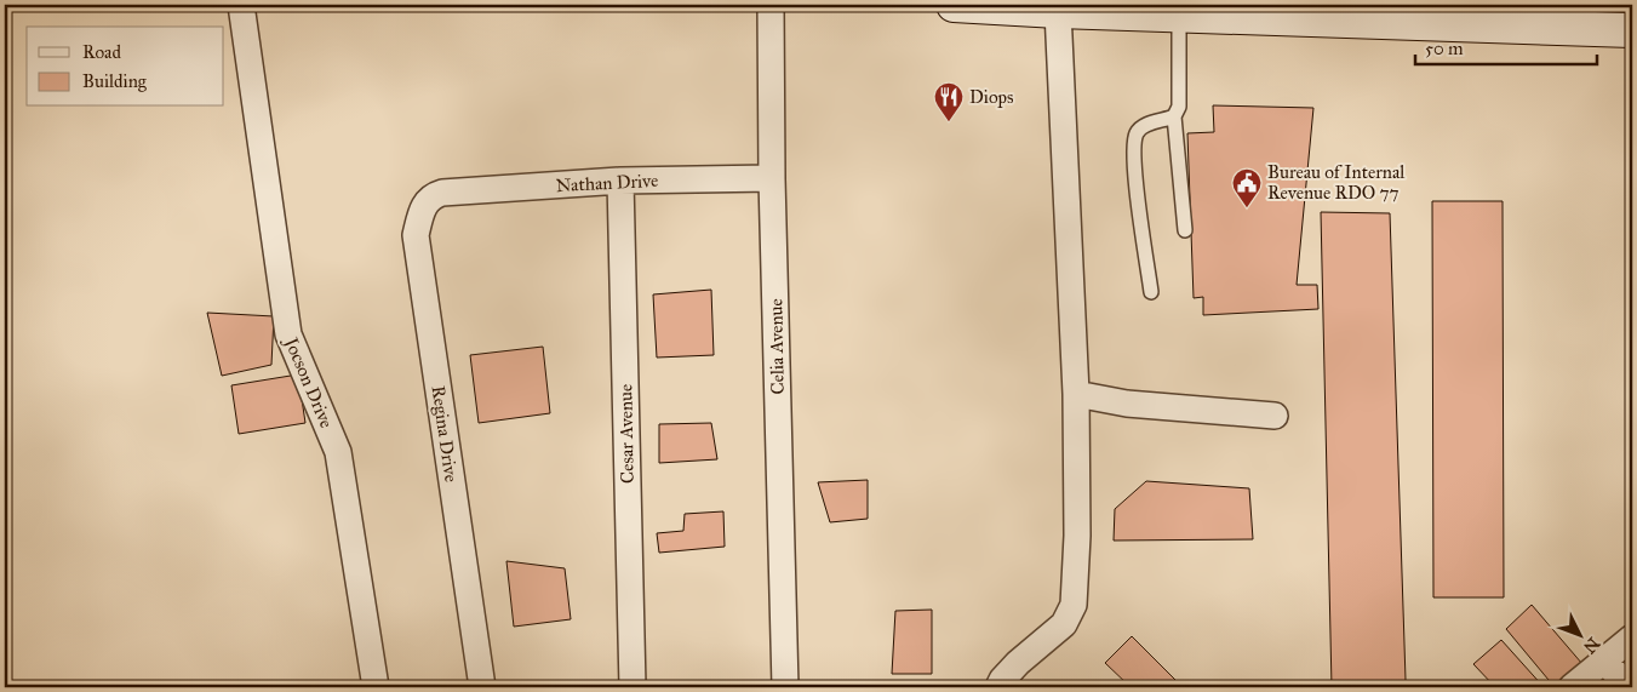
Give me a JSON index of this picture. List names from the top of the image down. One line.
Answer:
{"streets":{"street":["Nathan Drive","Celia Avenue","Jocson Drive","Regina Drive","Cesar Avenue"]},"crossings":[["Nathan Drive","Celia Avenue"],["Nathan Drive","Regina Drive"],["Nathan Drive","Cesar Avenue"]],"places":{"restaurant":["Diops"],"public building":["Bureau of Internal Revenue RDO 77"]},"legend":["Road","Building"],"scale_bar":"50 m","north":"bottom right"}
